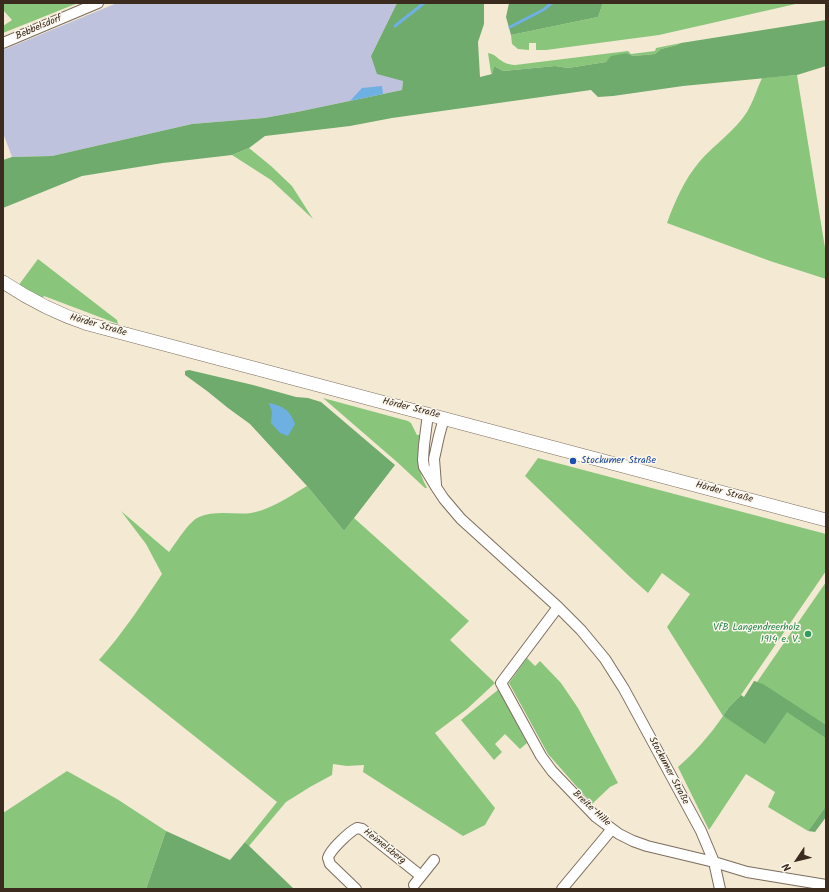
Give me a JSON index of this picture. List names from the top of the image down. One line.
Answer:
{"streets":{"main road":["Hörder Straße"],"street":["Bebbelsdorf","Stockumer Straße","Breite Hille","Heimelsberg"]},"crossings":[["Hörder Straße","Stockumer Straße"],["Stockumer Straße","Breite Hille"]],"places":["Stockumer Straße","VfB Langendreerholz 1914 e. V."],"north":"bottom left"}
